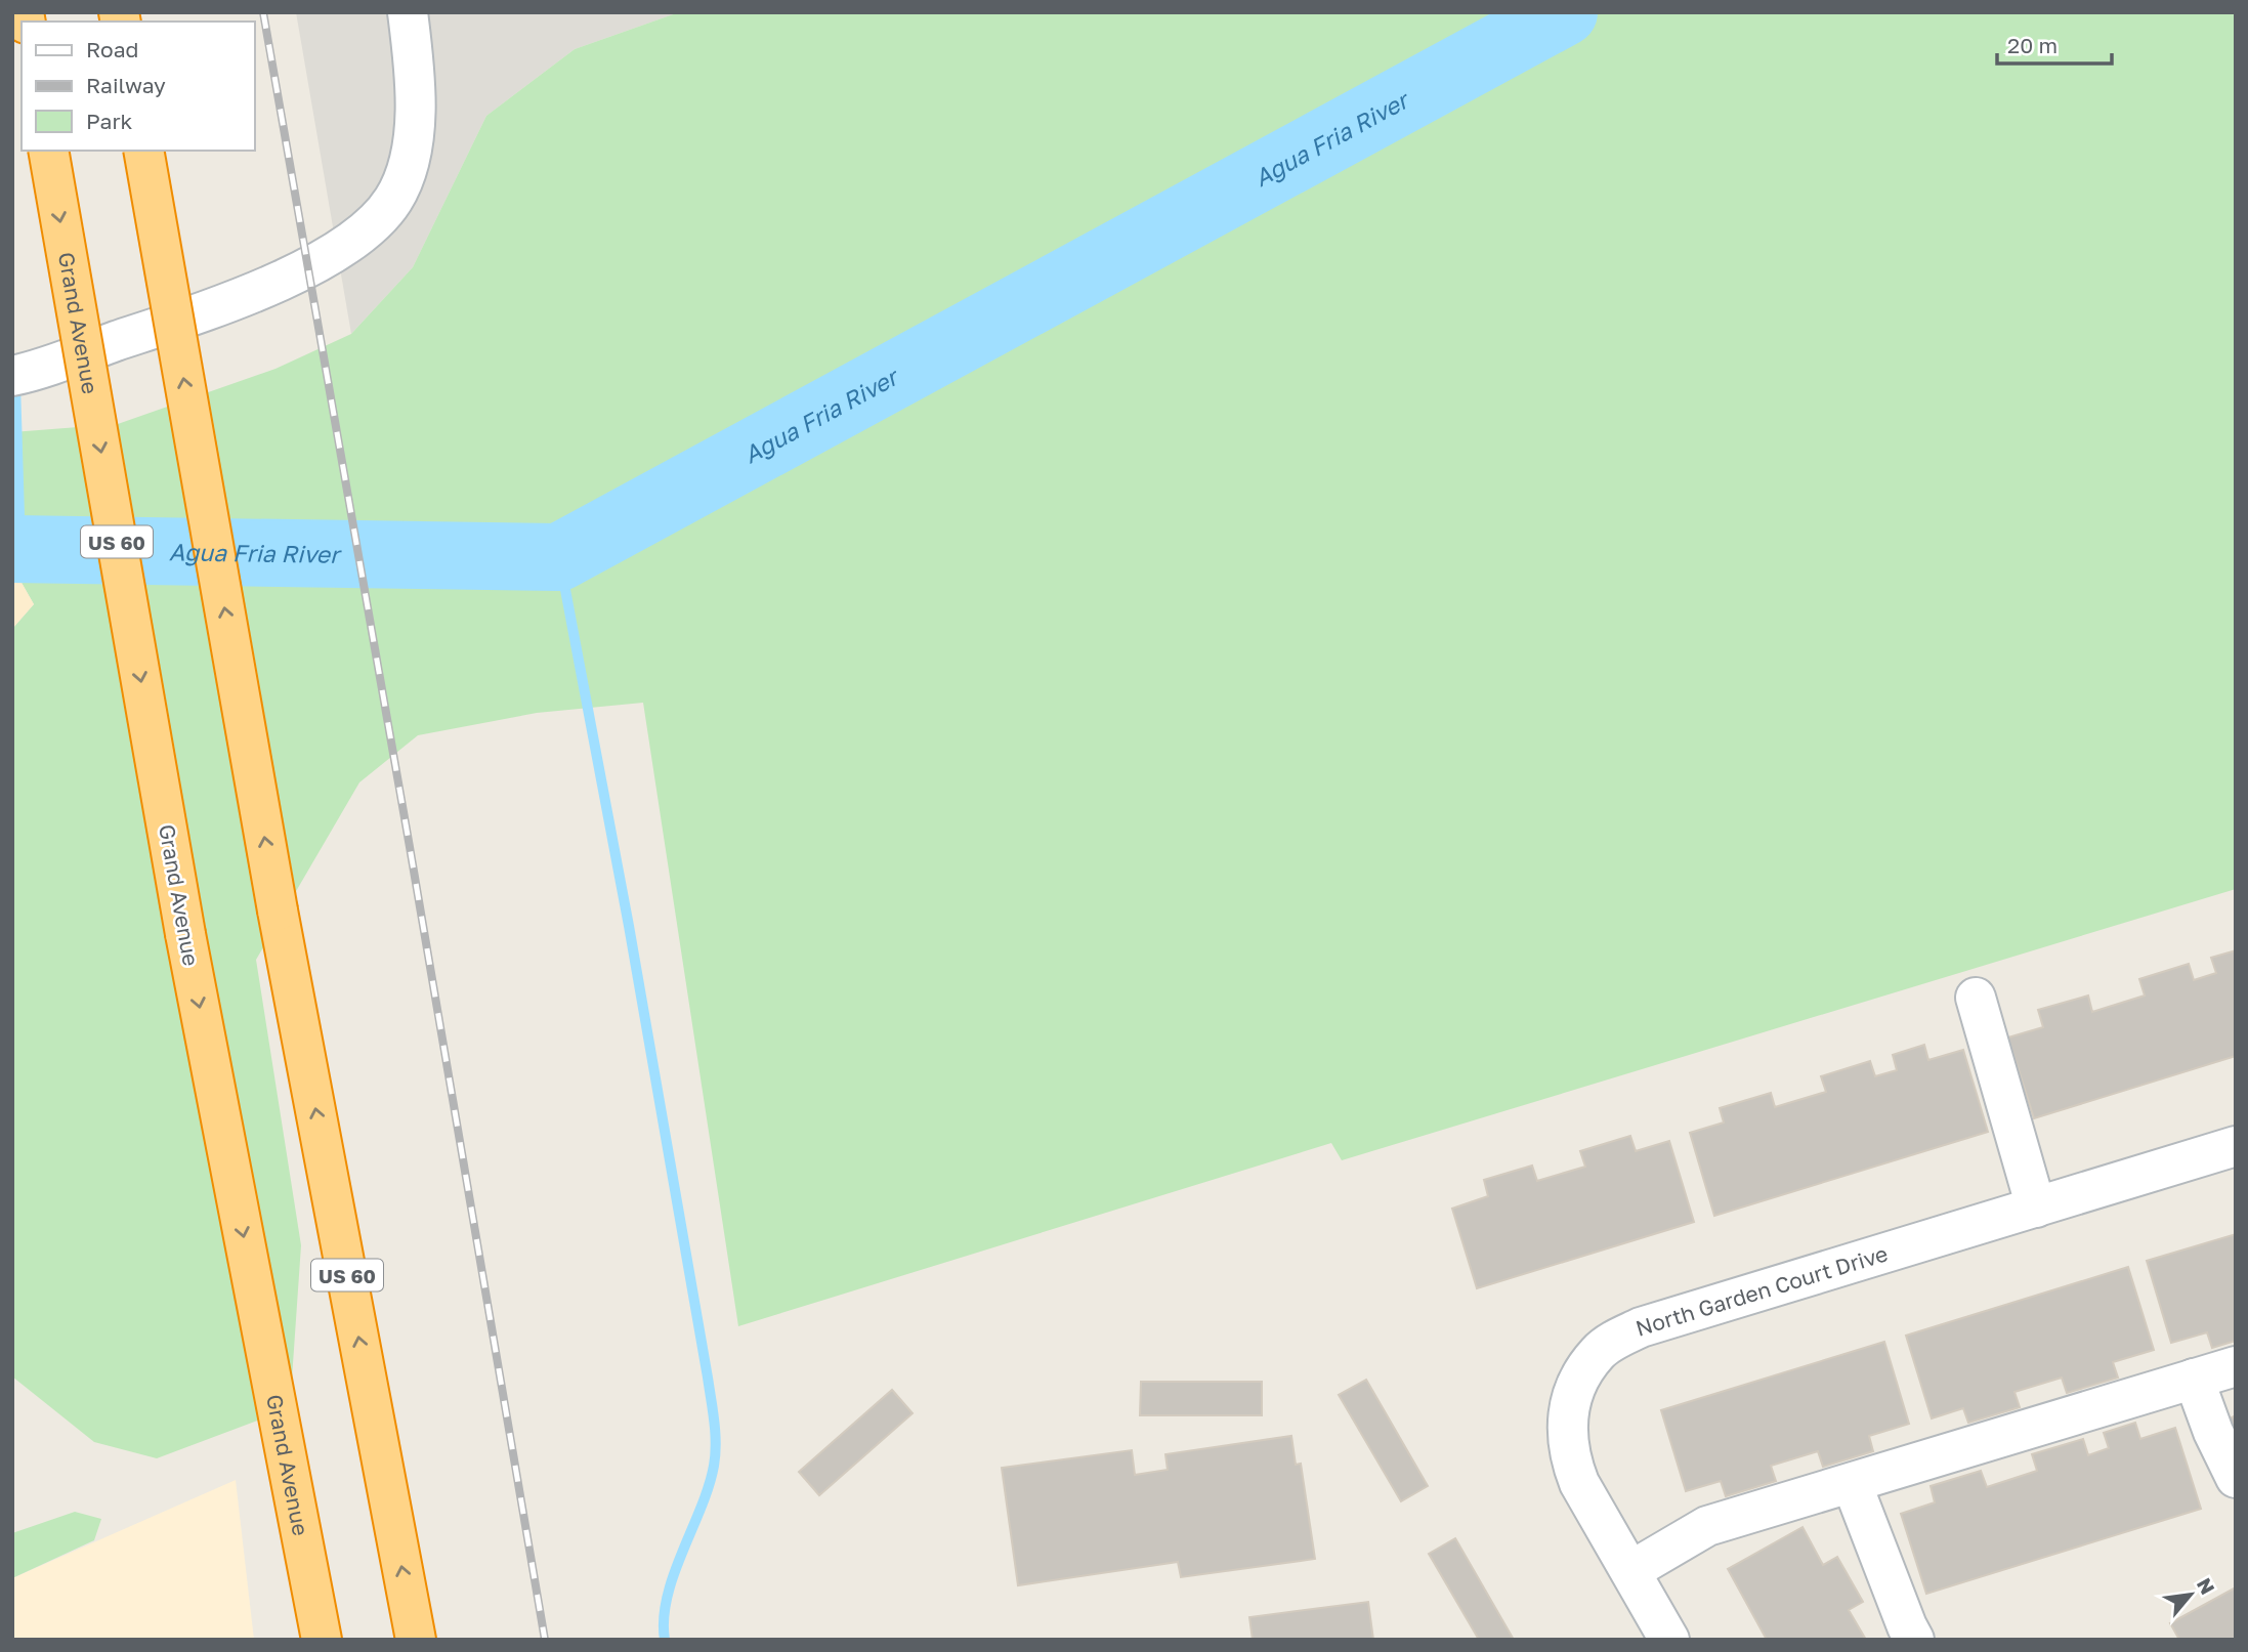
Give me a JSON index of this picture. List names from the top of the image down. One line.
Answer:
{"streets":{"highway":["Grand Avenue","US 60"],"street":["North Garden Court Drive"]},"water":["Agua Fria River"],"legend":["Road","Railway","Park"],"scale_bar":"20 m","north":"top right"}
